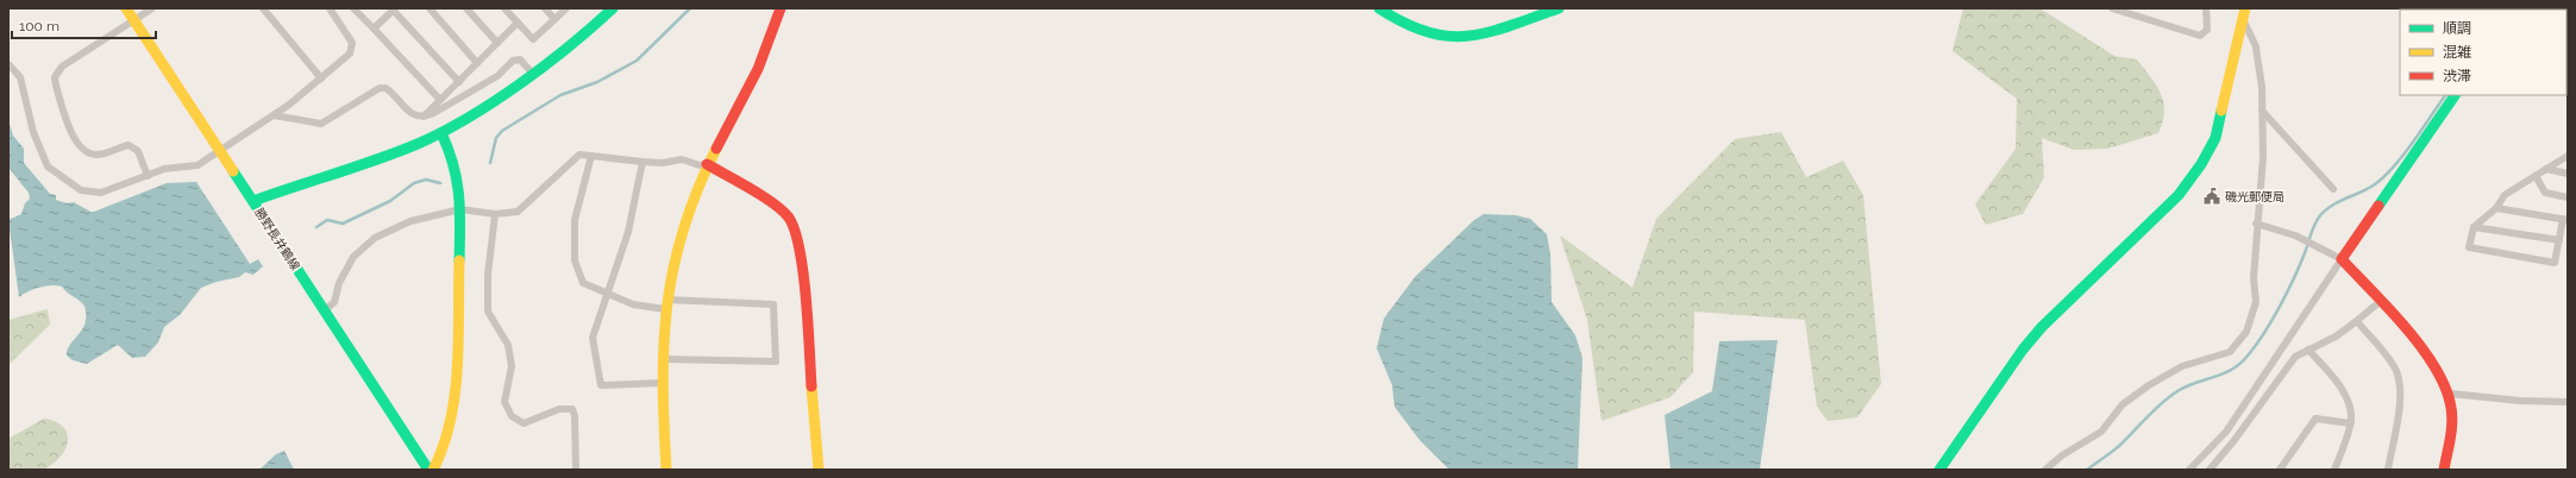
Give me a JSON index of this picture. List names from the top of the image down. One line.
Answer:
{"streets":{"street":["勝野長井鶴線"]},"places":{"public building":["磯光郵便局"]},"legend":["順調","混雑","渋滞"],"scale_bar":"100 m"}
